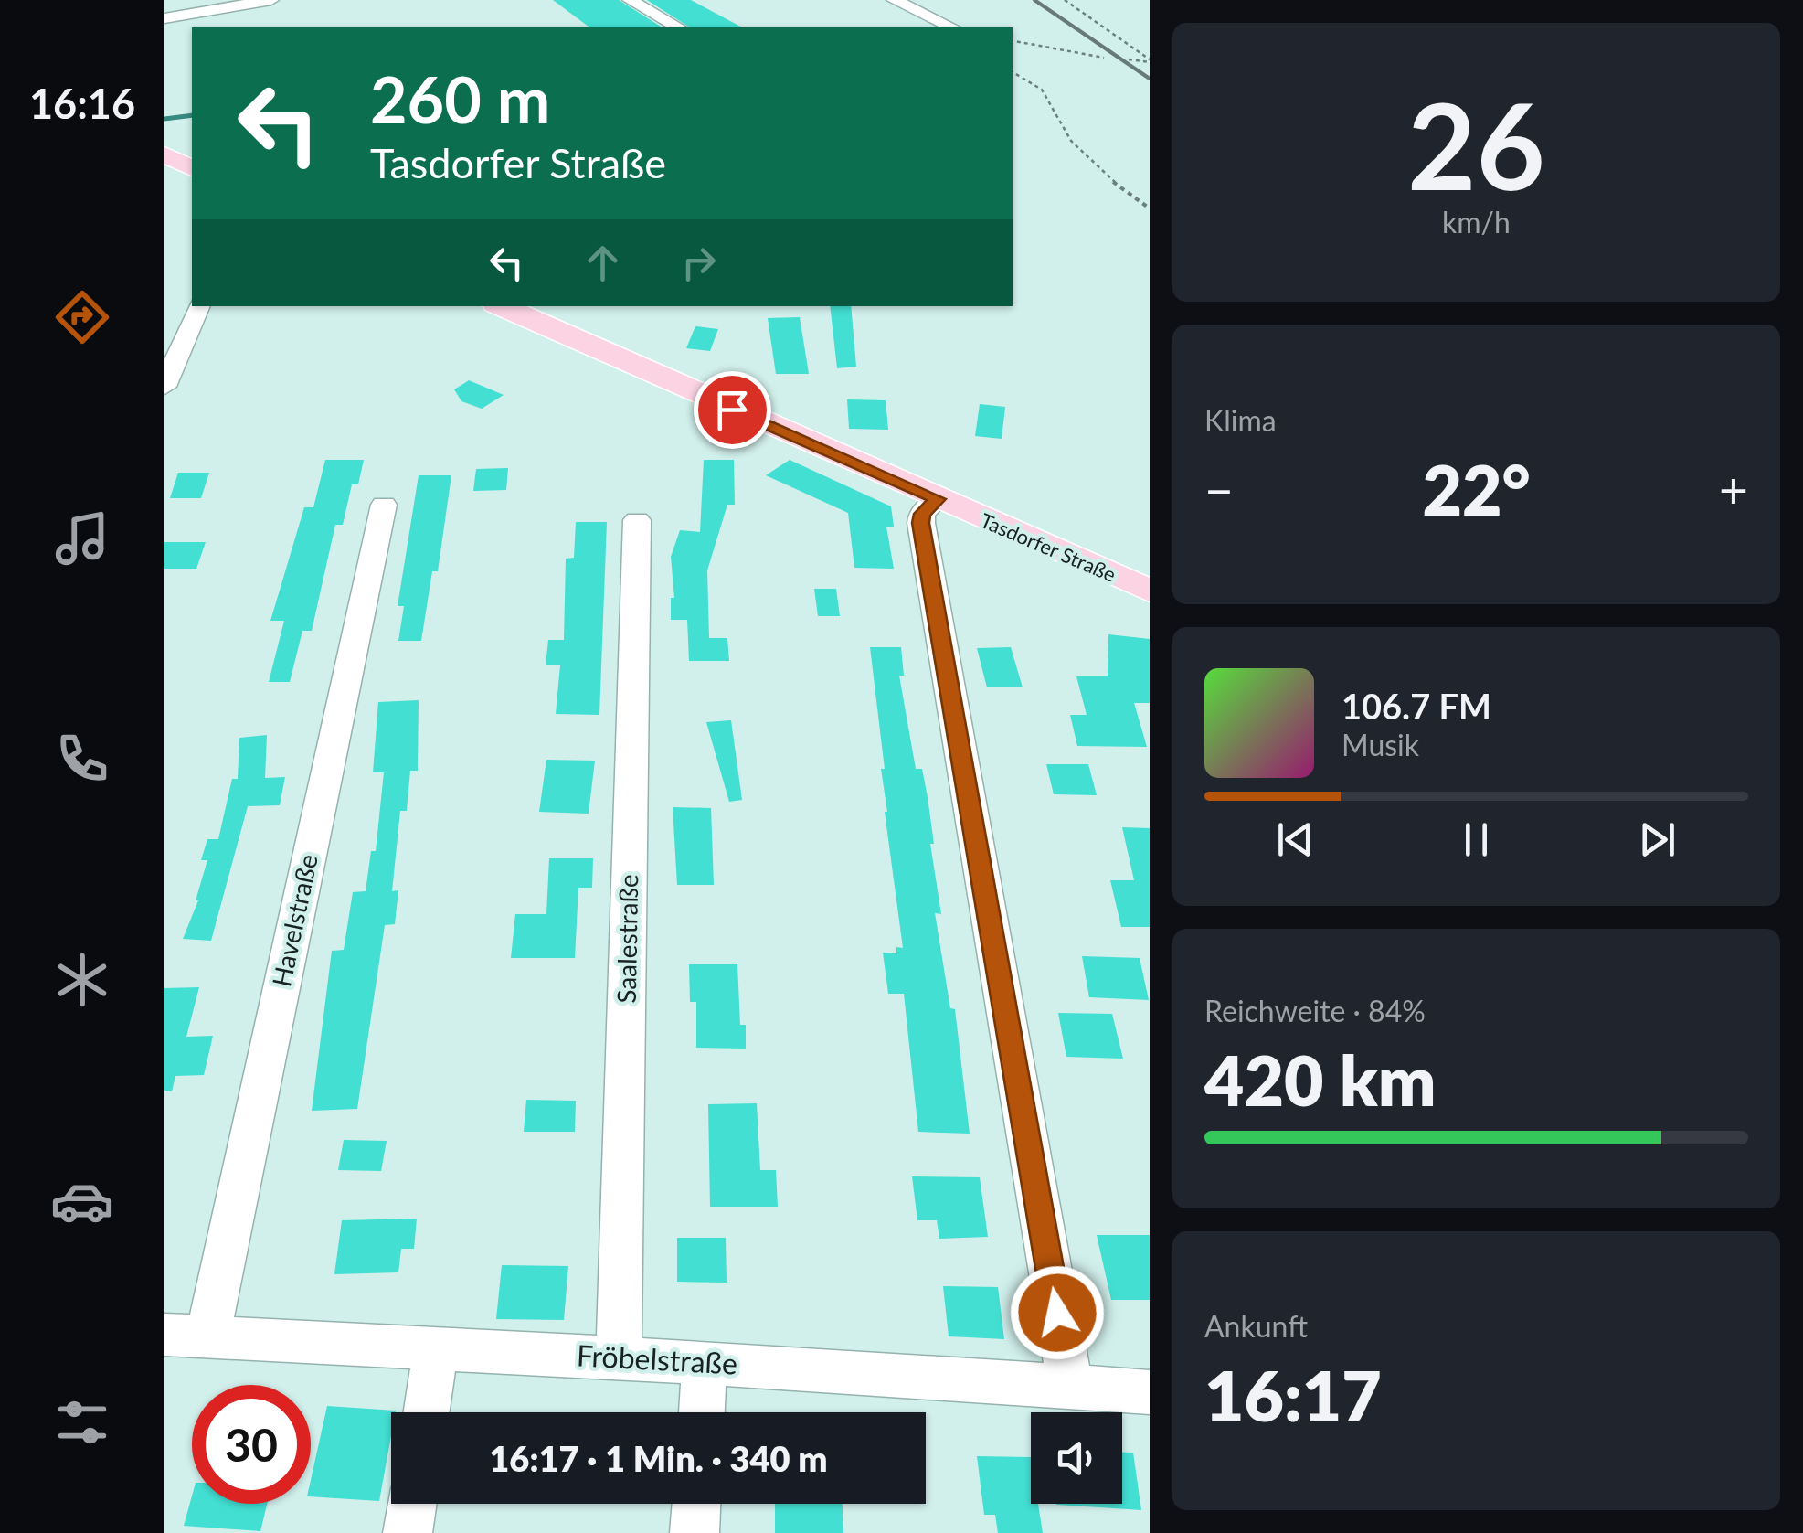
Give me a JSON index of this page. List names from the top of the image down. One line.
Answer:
{"streets":{"main road":["Tasdorfer Straße"],"street":["Havelstraße","Saalestraße","Fröbelstraße"]},"crossings":[["Havelstraße","Fröbelstraße"],["Saalestraße","Fröbelstraße"]],"page":{"tabs":"16:16","tile":[["26","km/h"],"Klima",["Reichweite · 84%","420 km"],["Ankunft","16:17"]],"turn":["260 m","Tasdorfer Straße"],"heat":["−","22°","+"],"song":["106.7 FM","Musik"],"limit":"30","trip":"16:17 · 1 Min. · 340 m"}}
